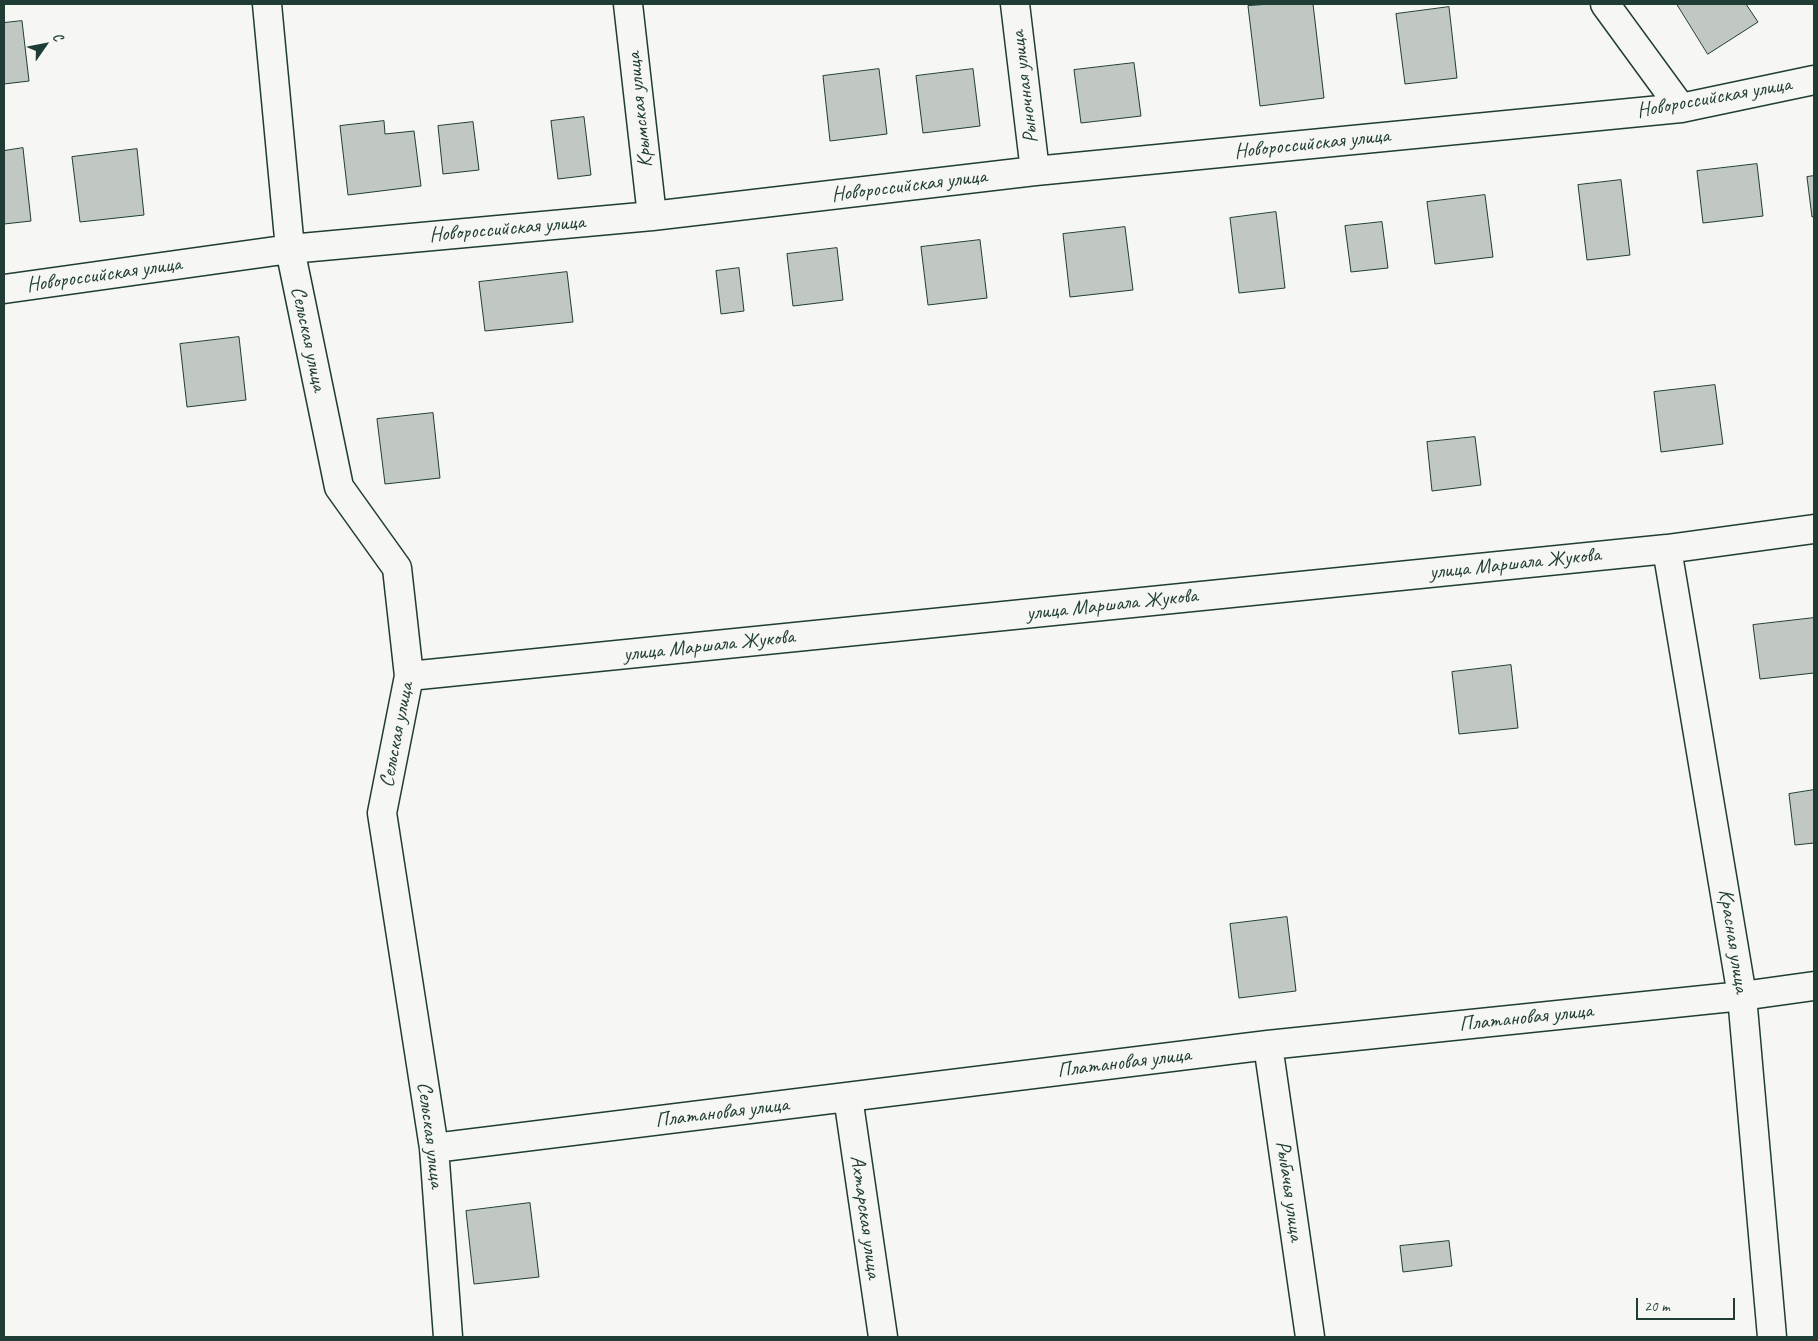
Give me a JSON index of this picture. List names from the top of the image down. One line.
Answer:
{"streets":{"street":["Рыночная улица","Новороссийская улица","Крымская улица","Сельская улица","улица Маршала Жукова","Красная улица","Платановая улица","Рыбачья улица","Ахтарская улица"]},"crossings":[["Рыночная улица","Новороссийская улица"],["Новороссийская улица","Крымская улица"],["Новороссийская улица","Сельская улица"],["Сельская улица","улица Маршала Жукова"],["Сельская улица","Платановая улица"],["улица Маршала Жукова","Красная улица"],["Красная улица","Платановая улица"],["Платановая улица","Рыбачья улица"],["Платановая улица","Ахтарская улица"]],"scale_bar":"20 m","north":"top right"}
